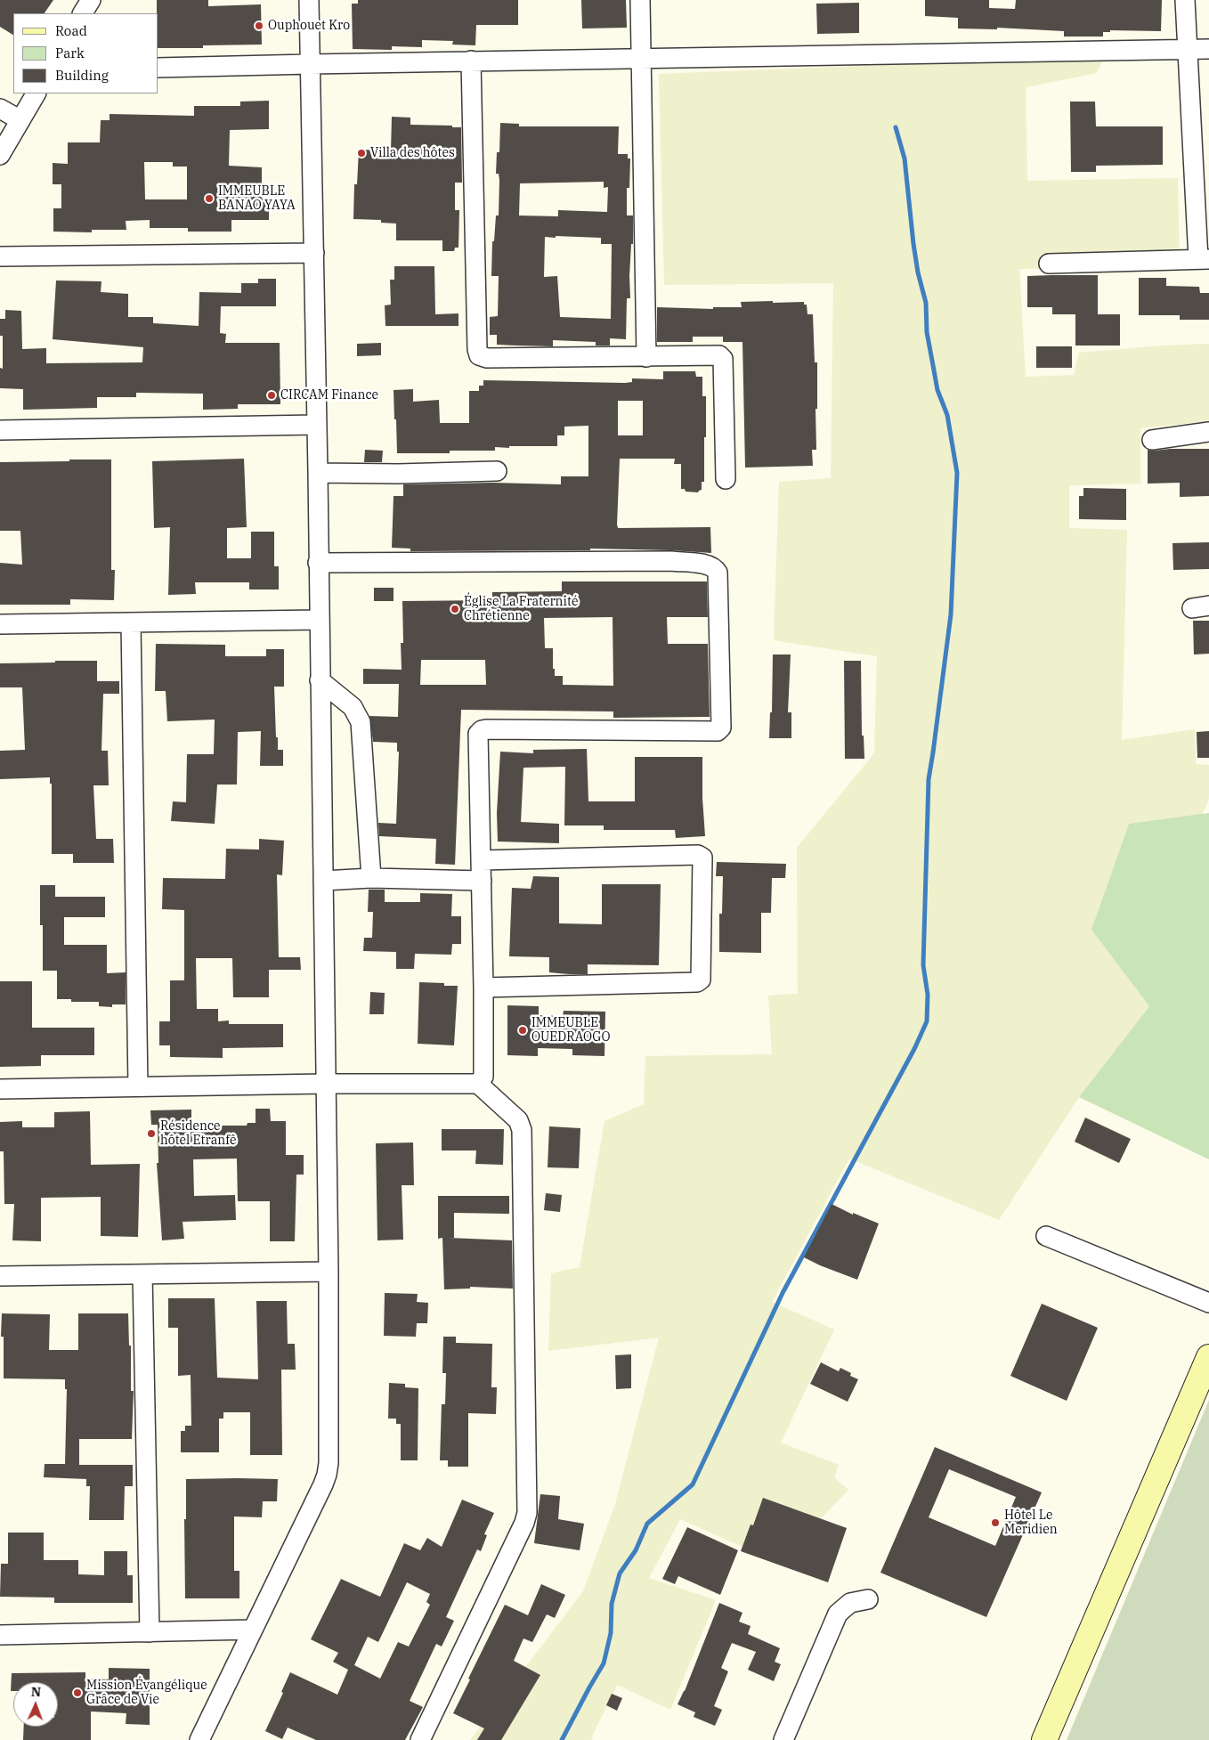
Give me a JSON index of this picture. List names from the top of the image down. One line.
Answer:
{"places":["Ouphouet Kro","Villa des hôtes","IMMEUBLE BANAO YAYA","CIRCAM Finance","Église La Fraternité Chrétienne","IMMEUBLE OUEDRAOGO","Résidence hôtel Etranfê","Hôtel Le Meridien","Mission Évangélique Grâce de Vie"],"legend":["Road","Park","Building"],"north":"top"}
